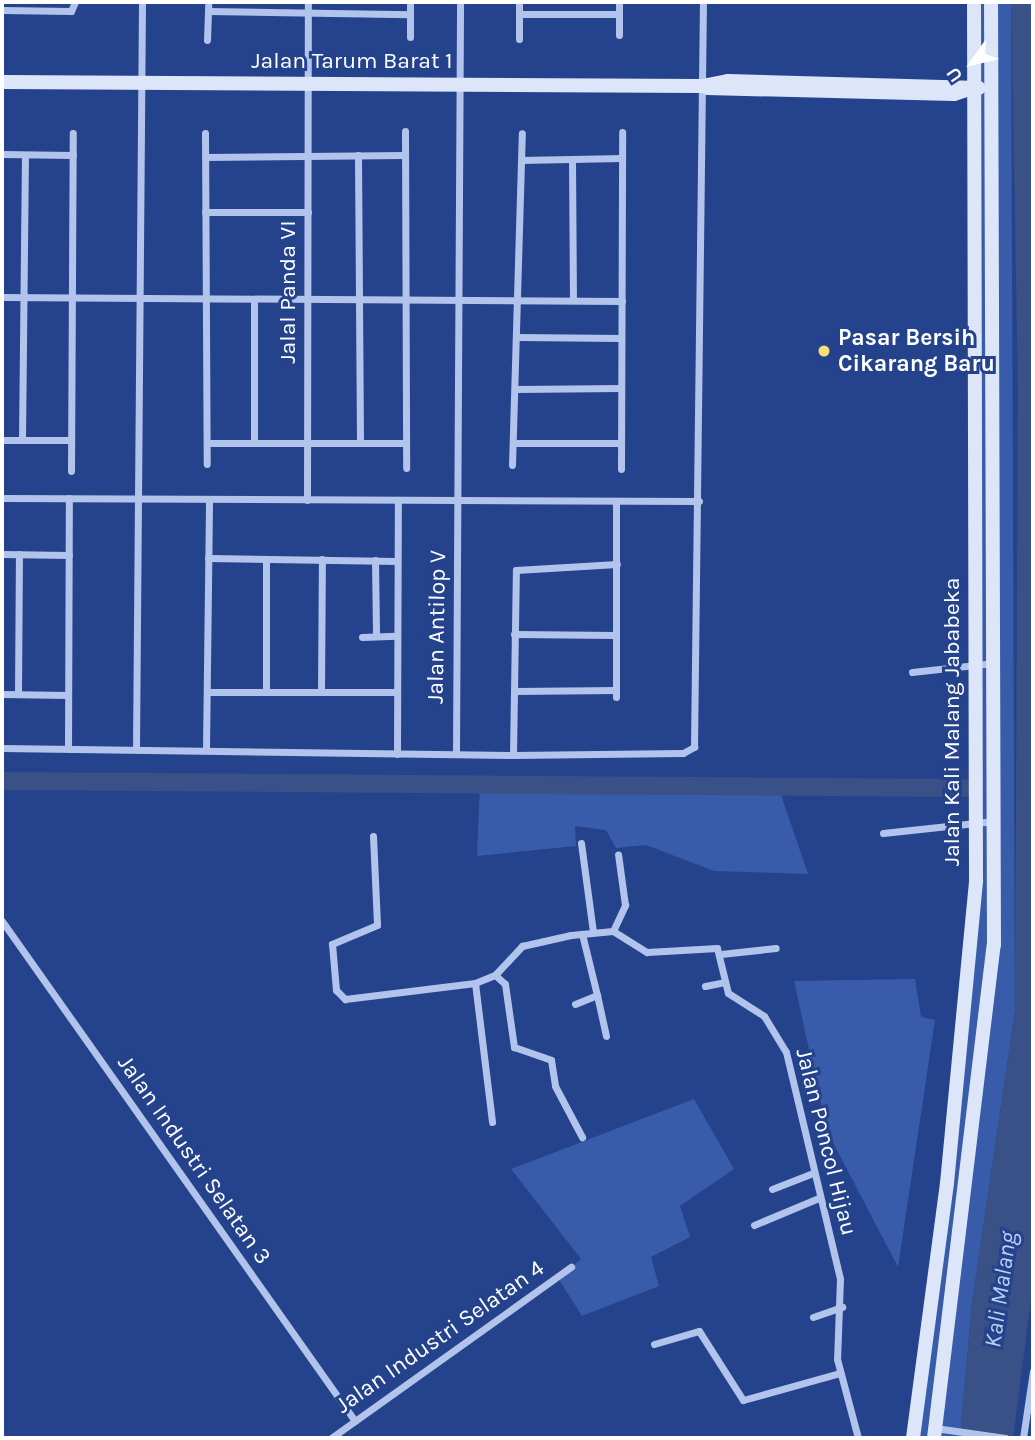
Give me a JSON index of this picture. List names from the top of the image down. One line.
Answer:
{"streets":{"main road":["Jalan Tarum Barat 1","Jalan Kali Malang Jababeka"],"street":["Jalal Panda VI","Jalan Antilop V","Jalan Poncol Hijau","Jalan Industri Selatan 3","Jalan Industri Selatan 4"]},"crossings":[["Jalan Tarum Barat 1","Jalal Panda VI"],["Jalan Tarum Barat 1","Jalan Antilop V"],["Jalan Tarum Barat 1","Jalan Kali Malang Jababeka"],["Jalan Industri Selatan 3","Jalan Industri Selatan 4"]],"water":["Kali Malang"],"places":["Pasar Bersih Cikarang Baru"],"north":"bottom left"}
